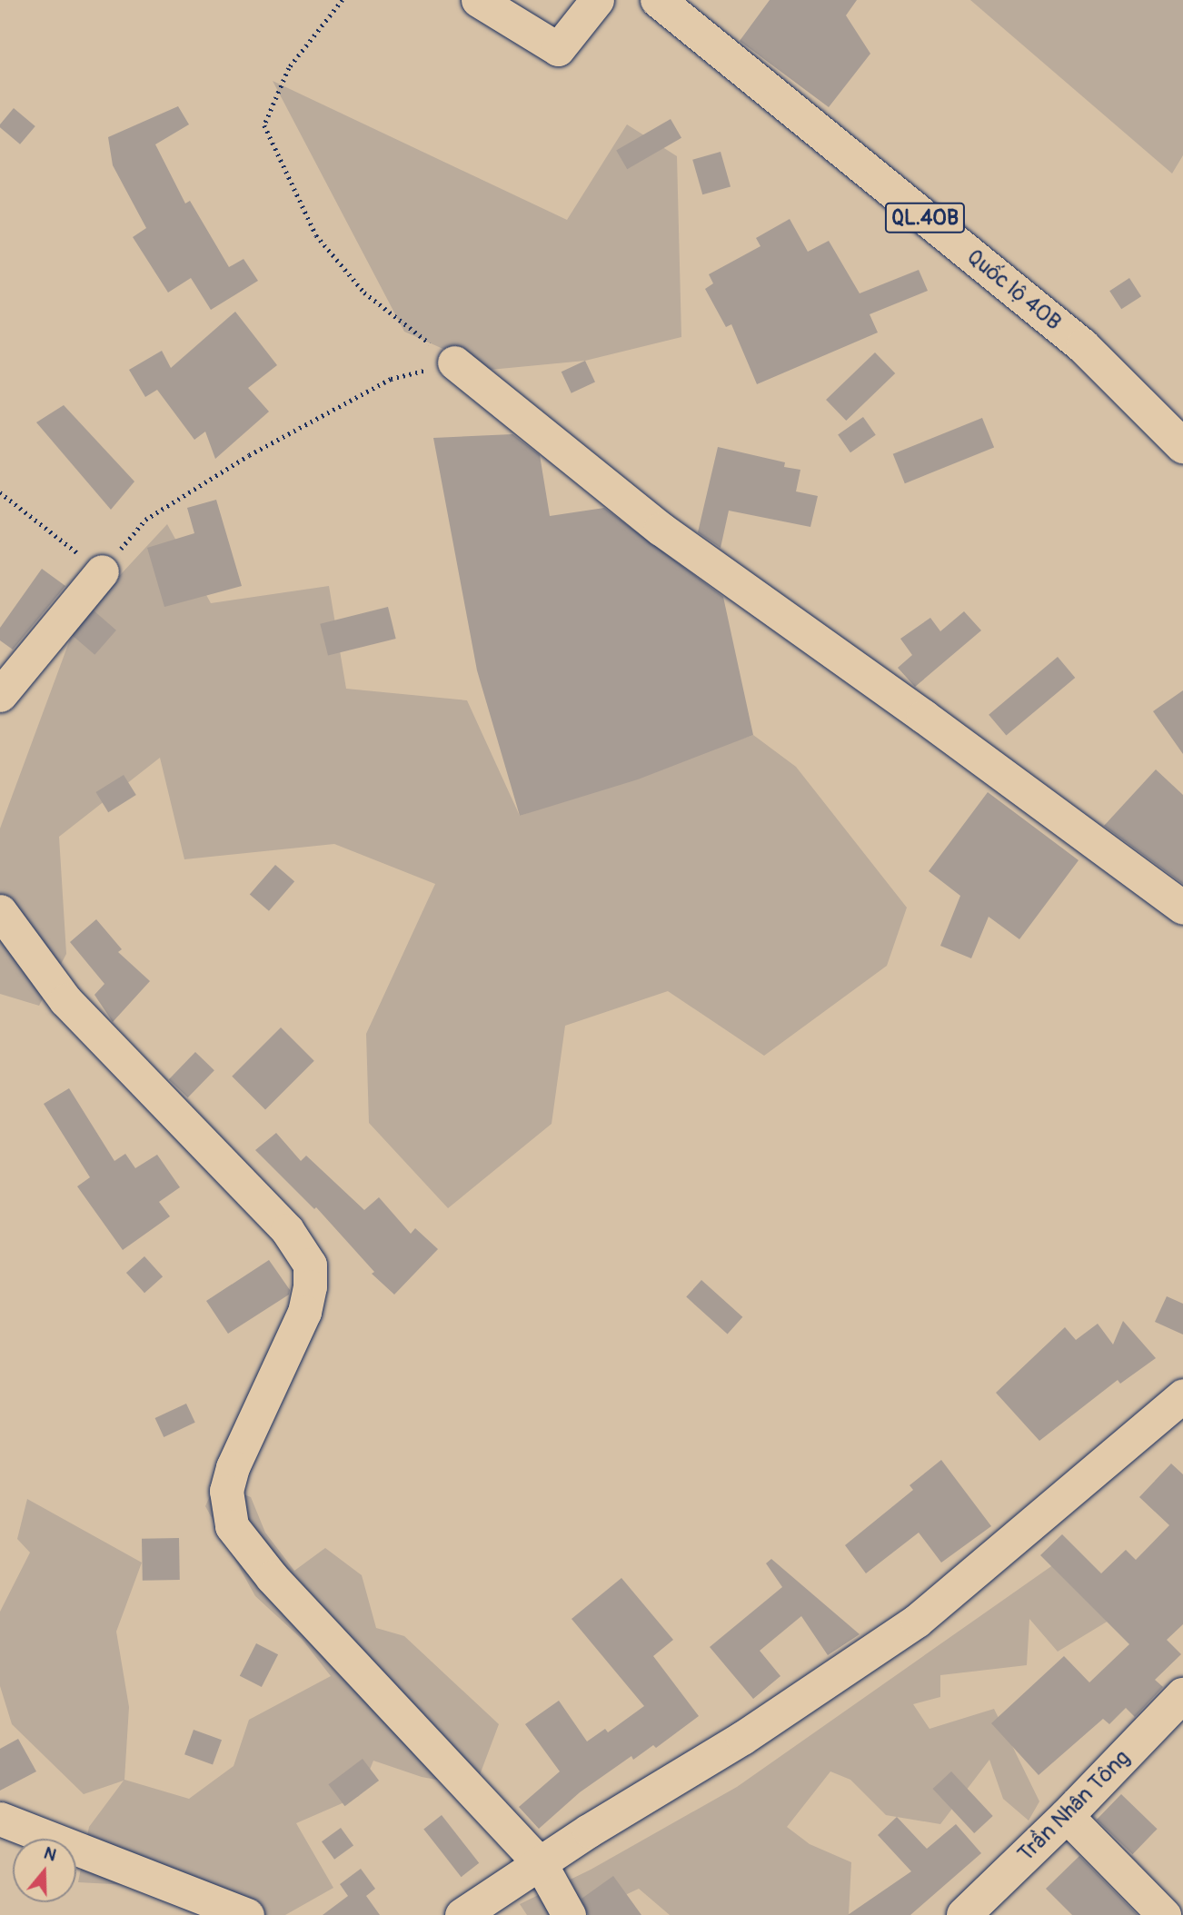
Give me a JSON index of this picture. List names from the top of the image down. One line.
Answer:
{"streets":{"main road":["QL.40B","Quốc lộ 40B","Trần Nhân Tông"]},"north":"top"}
